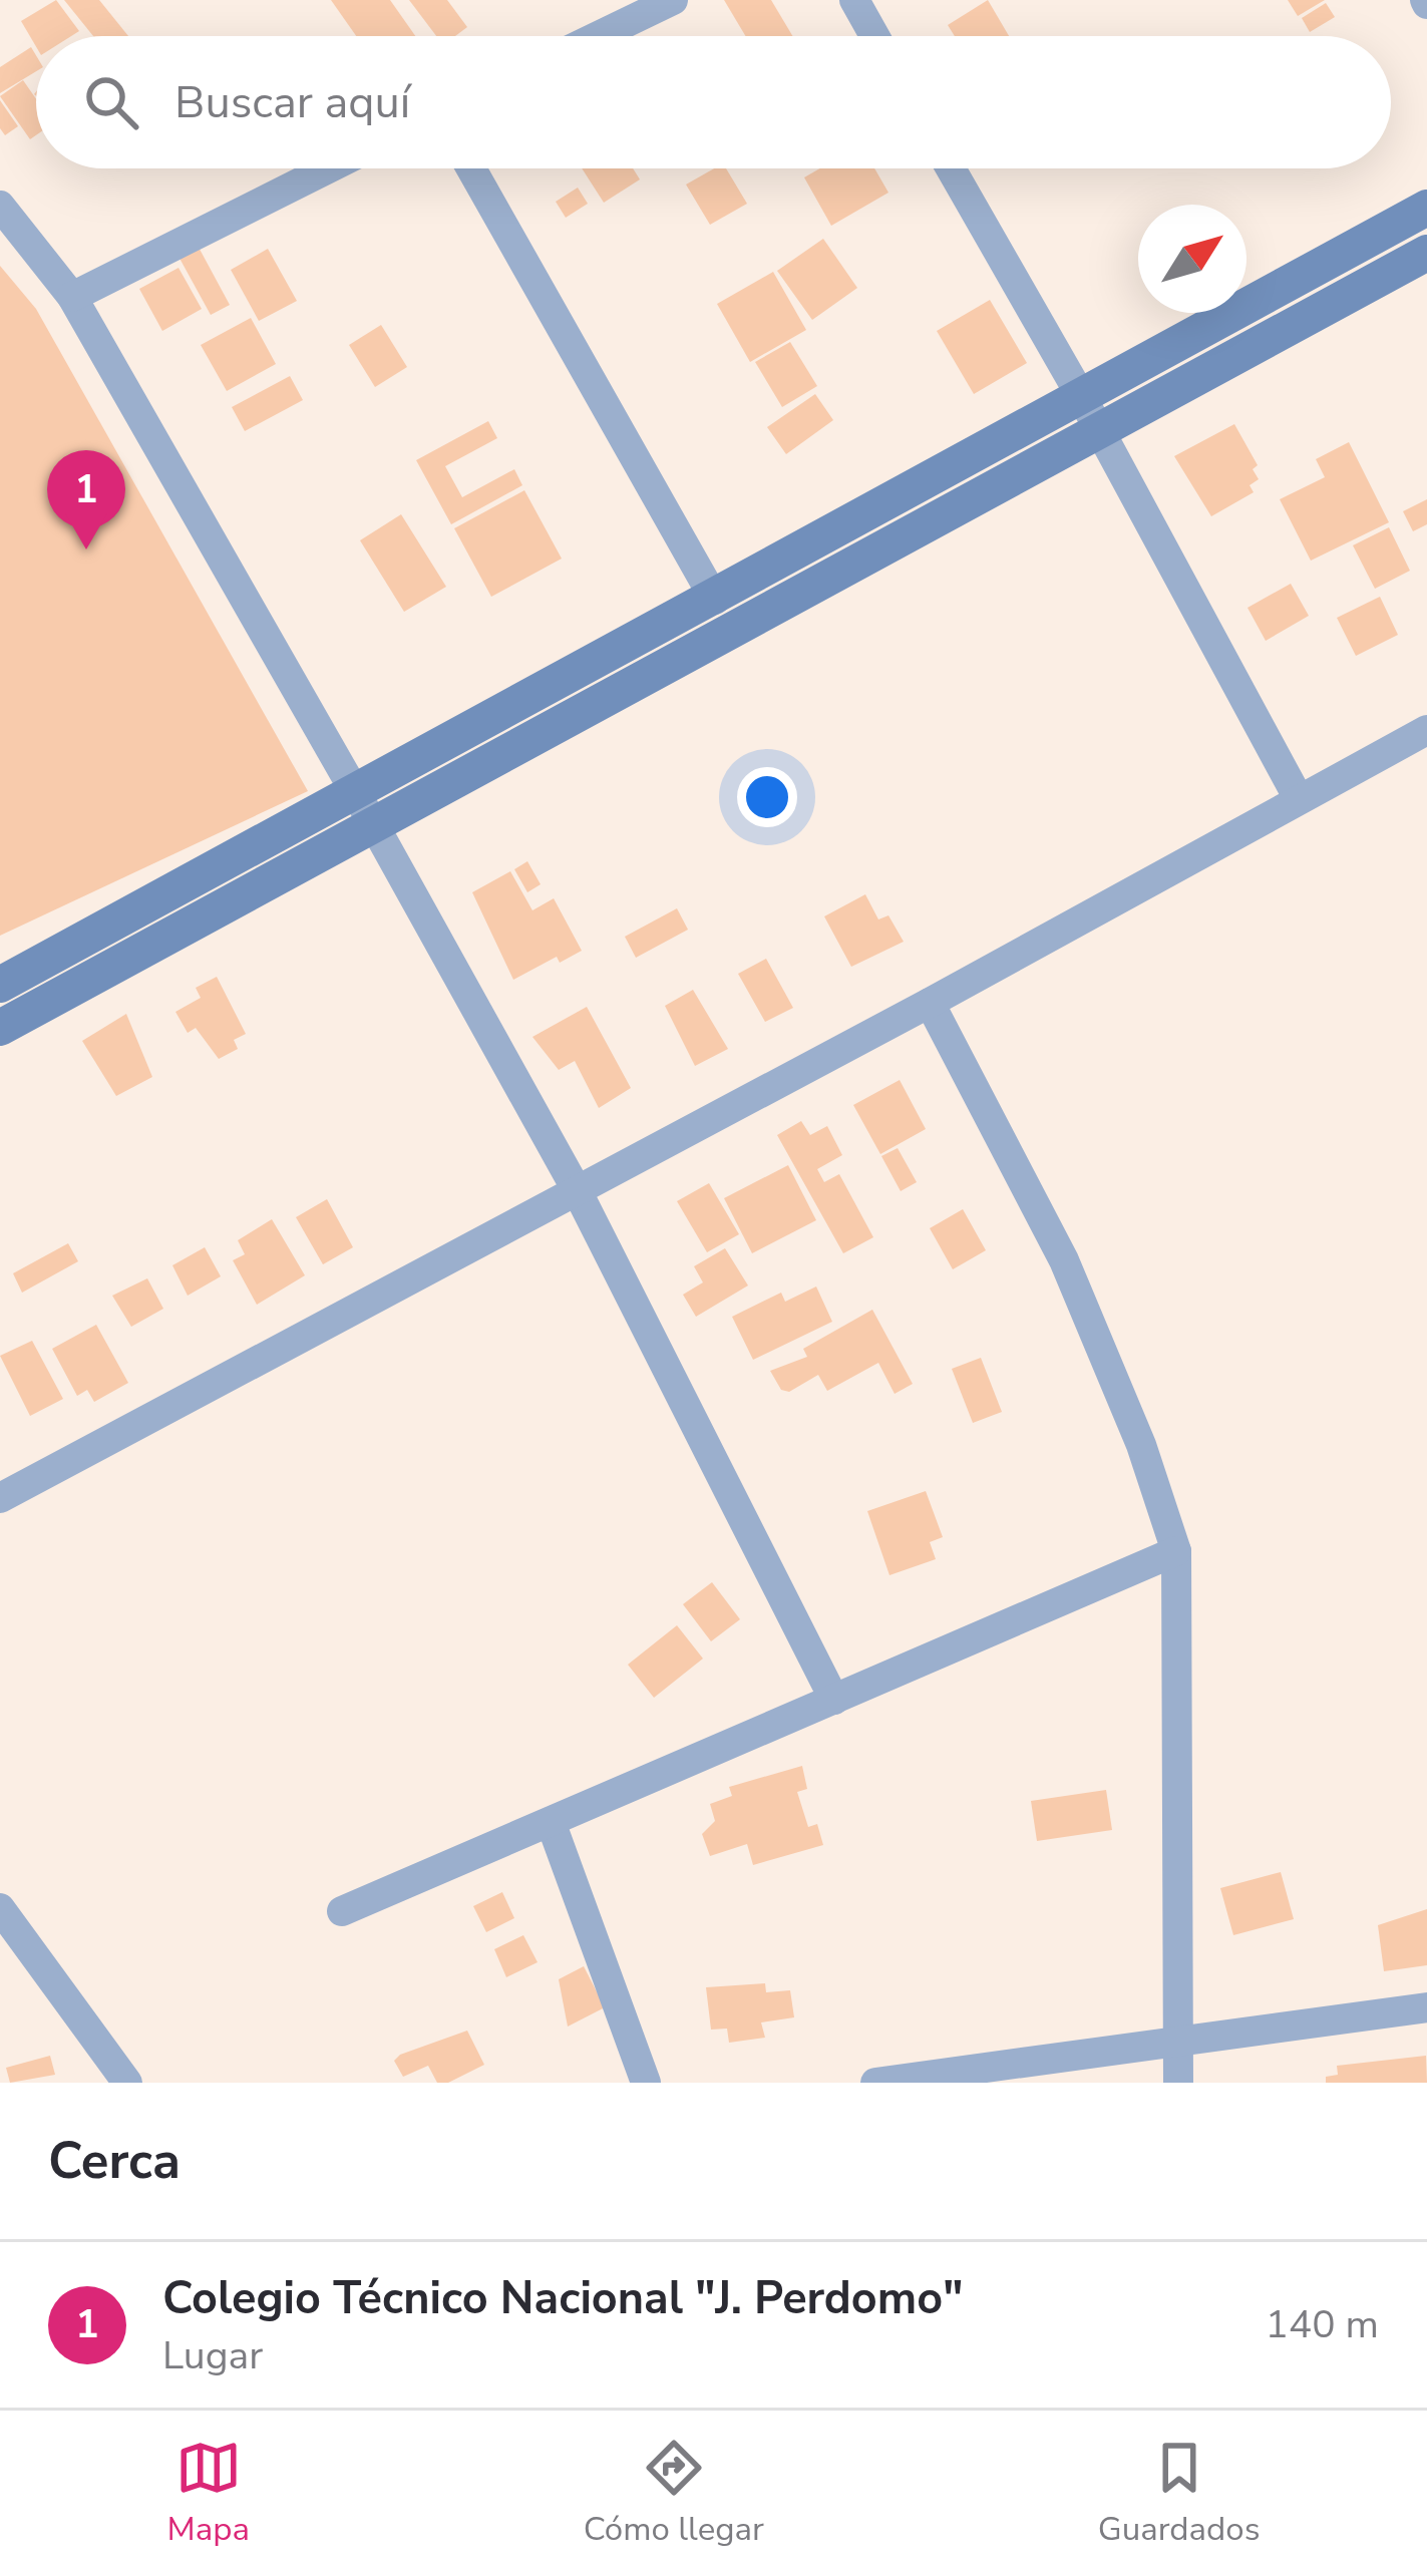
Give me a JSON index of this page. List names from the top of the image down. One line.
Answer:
{"north":"top right","page":{"search":"Buscar aquí","pins":"1","heading":"Cerca","list":[{"mark":"1","name":"Colegio Técnico Nacional \"J. Perdomo\"","note":"Lugar","value":"140 m"}],"nav":["Mapa","Cómo llegar","Guardados"]}}
